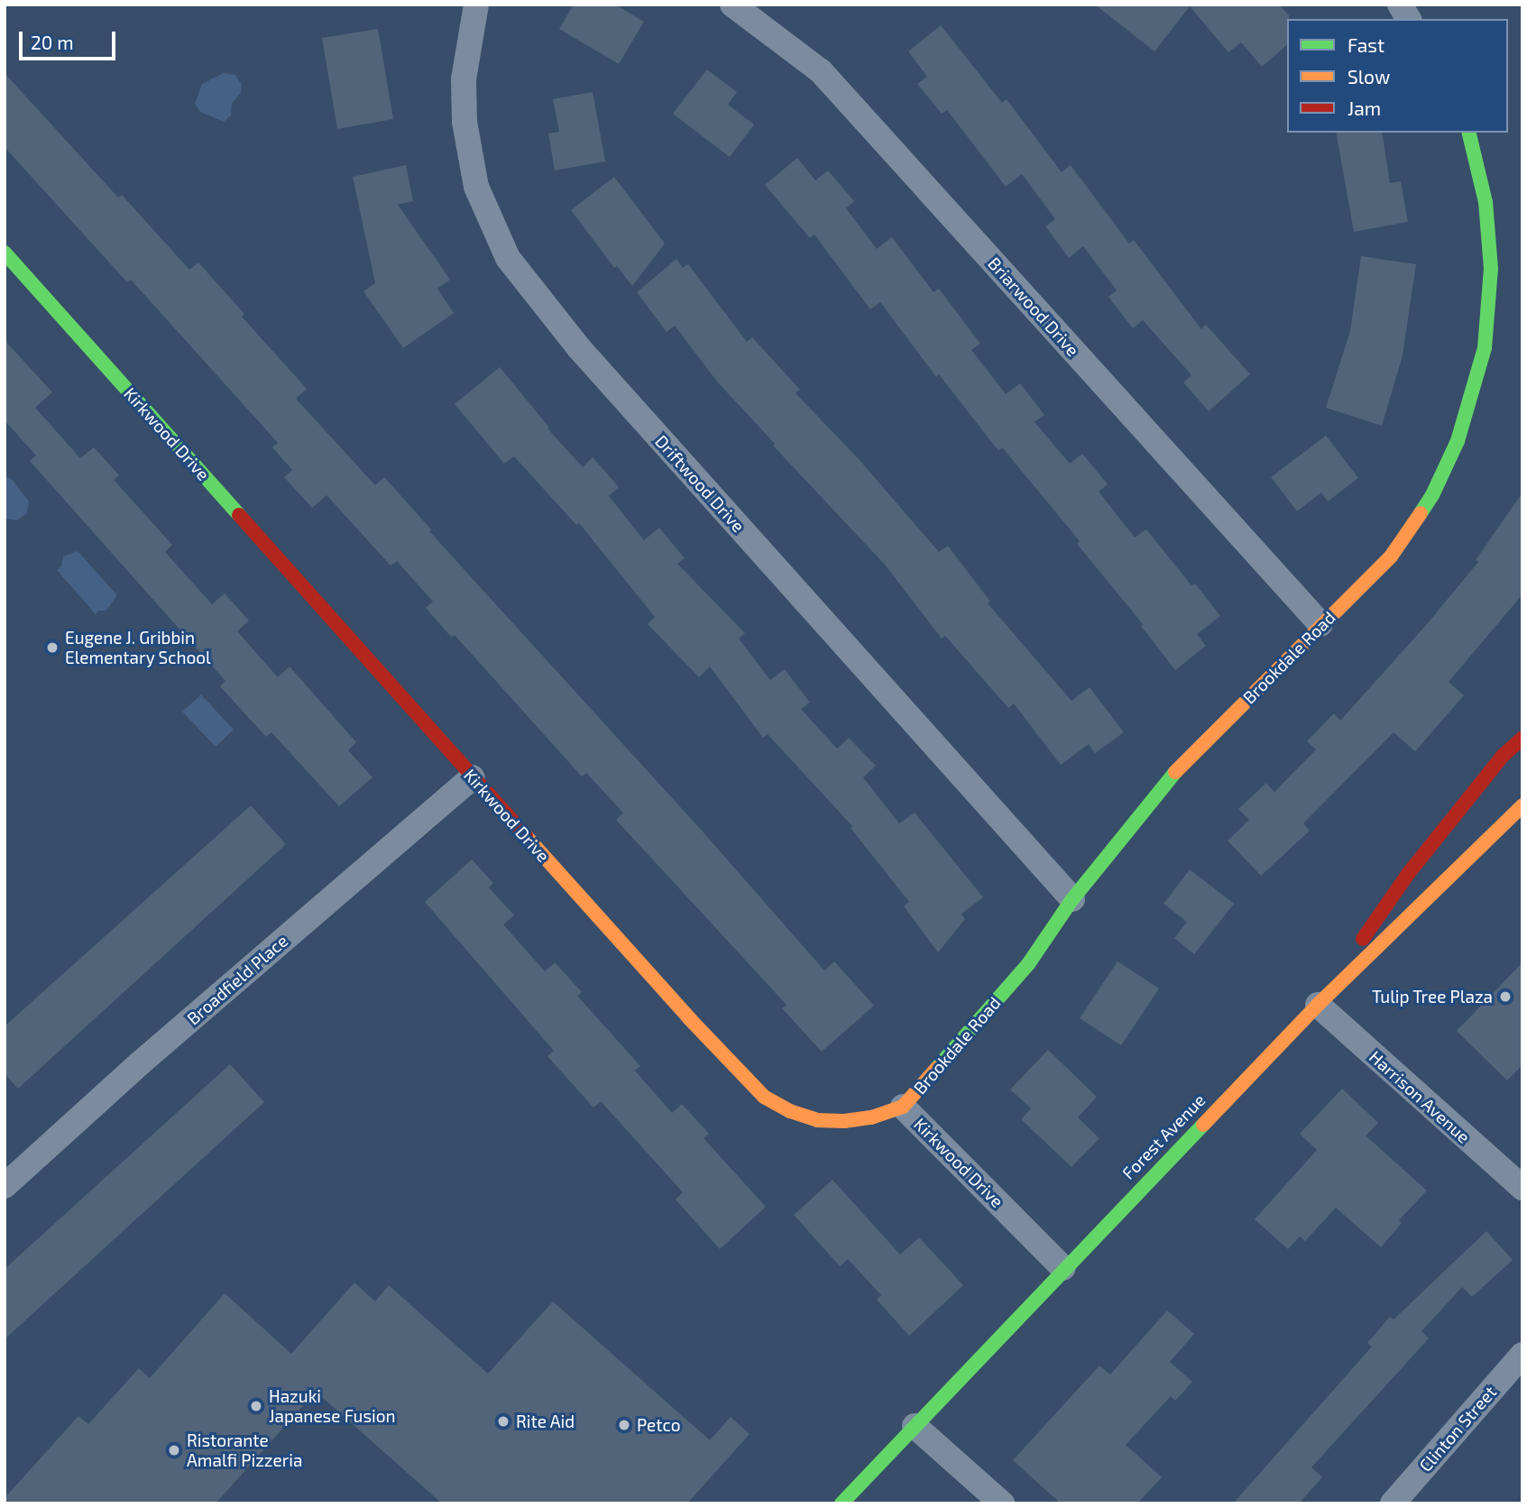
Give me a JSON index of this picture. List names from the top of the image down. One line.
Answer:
{"streets":{"street":["Briarwood Drive","Kirkwood Drive","Driftwood Drive","Brookdale Road","Broadfield Place","Harrison Avenue","Forest Avenue","Clinton Street"]},"crossings":[["Briarwood Drive","Brookdale Road"],["Kirkwood Drive","Brookdale Road"],["Kirkwood Drive","Broadfield Place"],["Kirkwood Drive","Forest Avenue"],["Driftwood Drive","Brookdale Road"],["Harrison Avenue","Forest Avenue"]],"places":["Eugene J. Gribbin Elementary School","Tulip Tree Plaza","Hazuki Japanese Fusion","Rite Aid","Petco","Ristorante Amalfi Pizzeria"],"legend":["Fast","Slow","Jam"],"scale_bar":"20 m"}
